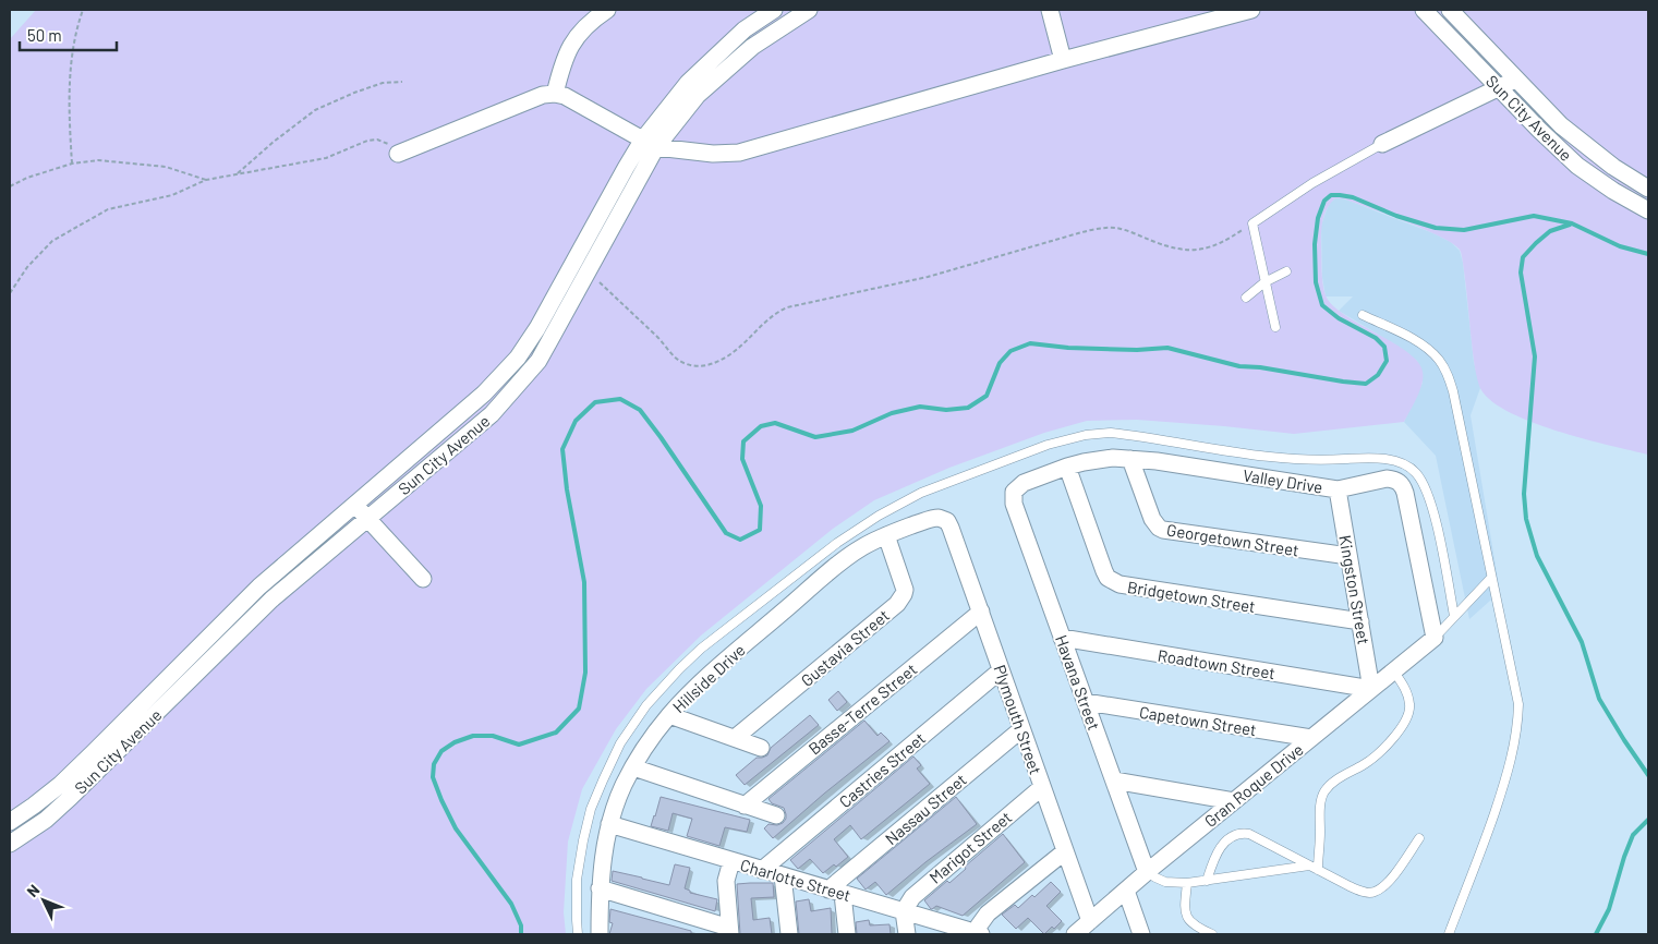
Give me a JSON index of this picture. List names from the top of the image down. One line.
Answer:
{"streets":{"street":["Sun City Avenue","Valley Drive","Georgetown Street","Kingston Street","Bridgetown Street","Gustavia Street","Roadtown Street","Hillside Drive","Havana Street","Basse-Terre Street","Plymouth Street","Capetown Street","Castries Street","Gran Roque Drive","Nassau Street","Marigot Street","Charlotte Street"]},"crossings":[["Valley Drive","Georgetown Street"],["Valley Drive","Kingston Street"],["Valley Drive","Bridgetown Street"],["Valley Drive","Havana Street"],["Valley Drive","Gran Roque Drive"],["Georgetown Street","Kingston Street"],["Kingston Street","Bridgetown Street"],["Kingston Street","Roadtown Street"],["Kingston Street","Gran Roque Drive"],["Gustavia Street","Hillside Drive"],["Roadtown Street","Havana Street"],["Roadtown Street","Gran Roque Drive"],["Hillside Drive","Plymouth Street"],["Hillside Drive","Charlotte Street"],["Havana Street","Capetown Street"],["Havana Street","Gran Roque Drive"],["Basse-Terre Street","Plymouth Street"],["Plymouth Street","Castries Street"],["Plymouth Street","Gran Roque Drive"],["Plymouth Street","Nassau Street"],["Plymouth Street","Marigot Street"],["Capetown Street","Gran Roque Drive"],["Castries Street","Charlotte Street"],["Nassau Street","Charlotte Street"],["Marigot Street","Charlotte Street"]],"scale_bar":"50 m","north":"top left"}
